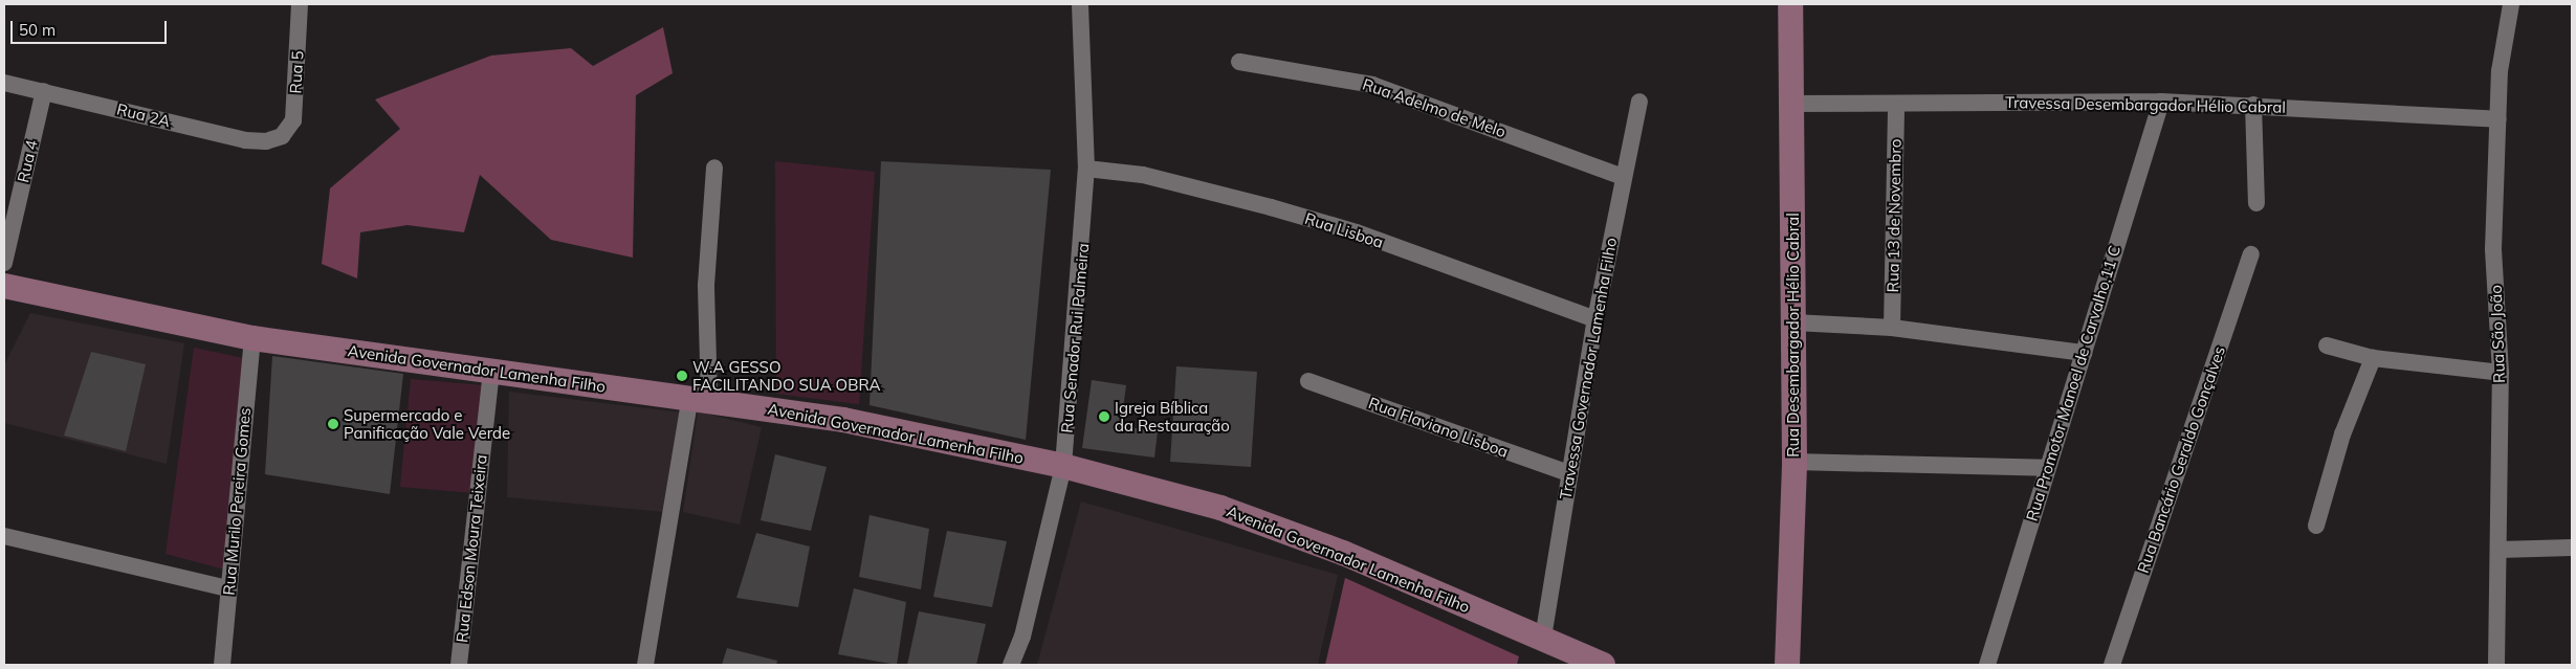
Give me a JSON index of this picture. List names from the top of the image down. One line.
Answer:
{"streets":{"street":["Rua 5","Travessa Desembargador Hélio Cabral","Rua Adelmo de Melo","Rua 2A","Rua 4","Rua 13 de Novembro","Rua Lisboa","Rua São João","Rua Desembargador Hélio Cabral","Rua Senador Rui Palmeira","Avenida Governador Lamenha Filho","Travessa Governador Lamenha Filho","Rua Promotor Manoel de Carvalho,11 C","Rua Flaviano Lisboa","Rua Bancário Geraldo Gonçalves","Rua Murilo Pereira Gomes","Rua Edson Moura Teixeira"]},"crossings":[["Rua 5","Rua 2A"],["Travessa Desembargador Hélio Cabral","Rua 13 de Novembro"],["Travessa Desembargador Hélio Cabral","Rua São João"],["Travessa Desembargador Hélio Cabral","Rua Desembargador Hélio Cabral"],["Travessa Desembargador Hélio Cabral","Rua Promotor Manoel de Carvalho,11 C"],["Rua Adelmo de Melo","Travessa Governador Lamenha Filho"],["Rua 2A","Rua 4"],["Rua Lisboa","Rua Senador Rui Palmeira"],["Rua Lisboa","Travessa Governador Lamenha Filho"],["Rua Senador Rui Palmeira","Avenida Governador Lamenha Filho"],["Avenida Governador Lamenha Filho","Travessa Governador Lamenha Filho"],["Avenida Governador Lamenha Filho","Rua Murilo Pereira Gomes"],["Avenida Governador Lamenha Filho","Rua Edson Moura Teixeira"],["Travessa Governador Lamenha Filho","Rua Flaviano Lisboa"]],"places":["W.A GESSO FACILITANDO SUA OBRA","Igreja Bíblica da Restauração","Supermercado e Panificação Vale Verde"],"scale_bar":"50 m"}
